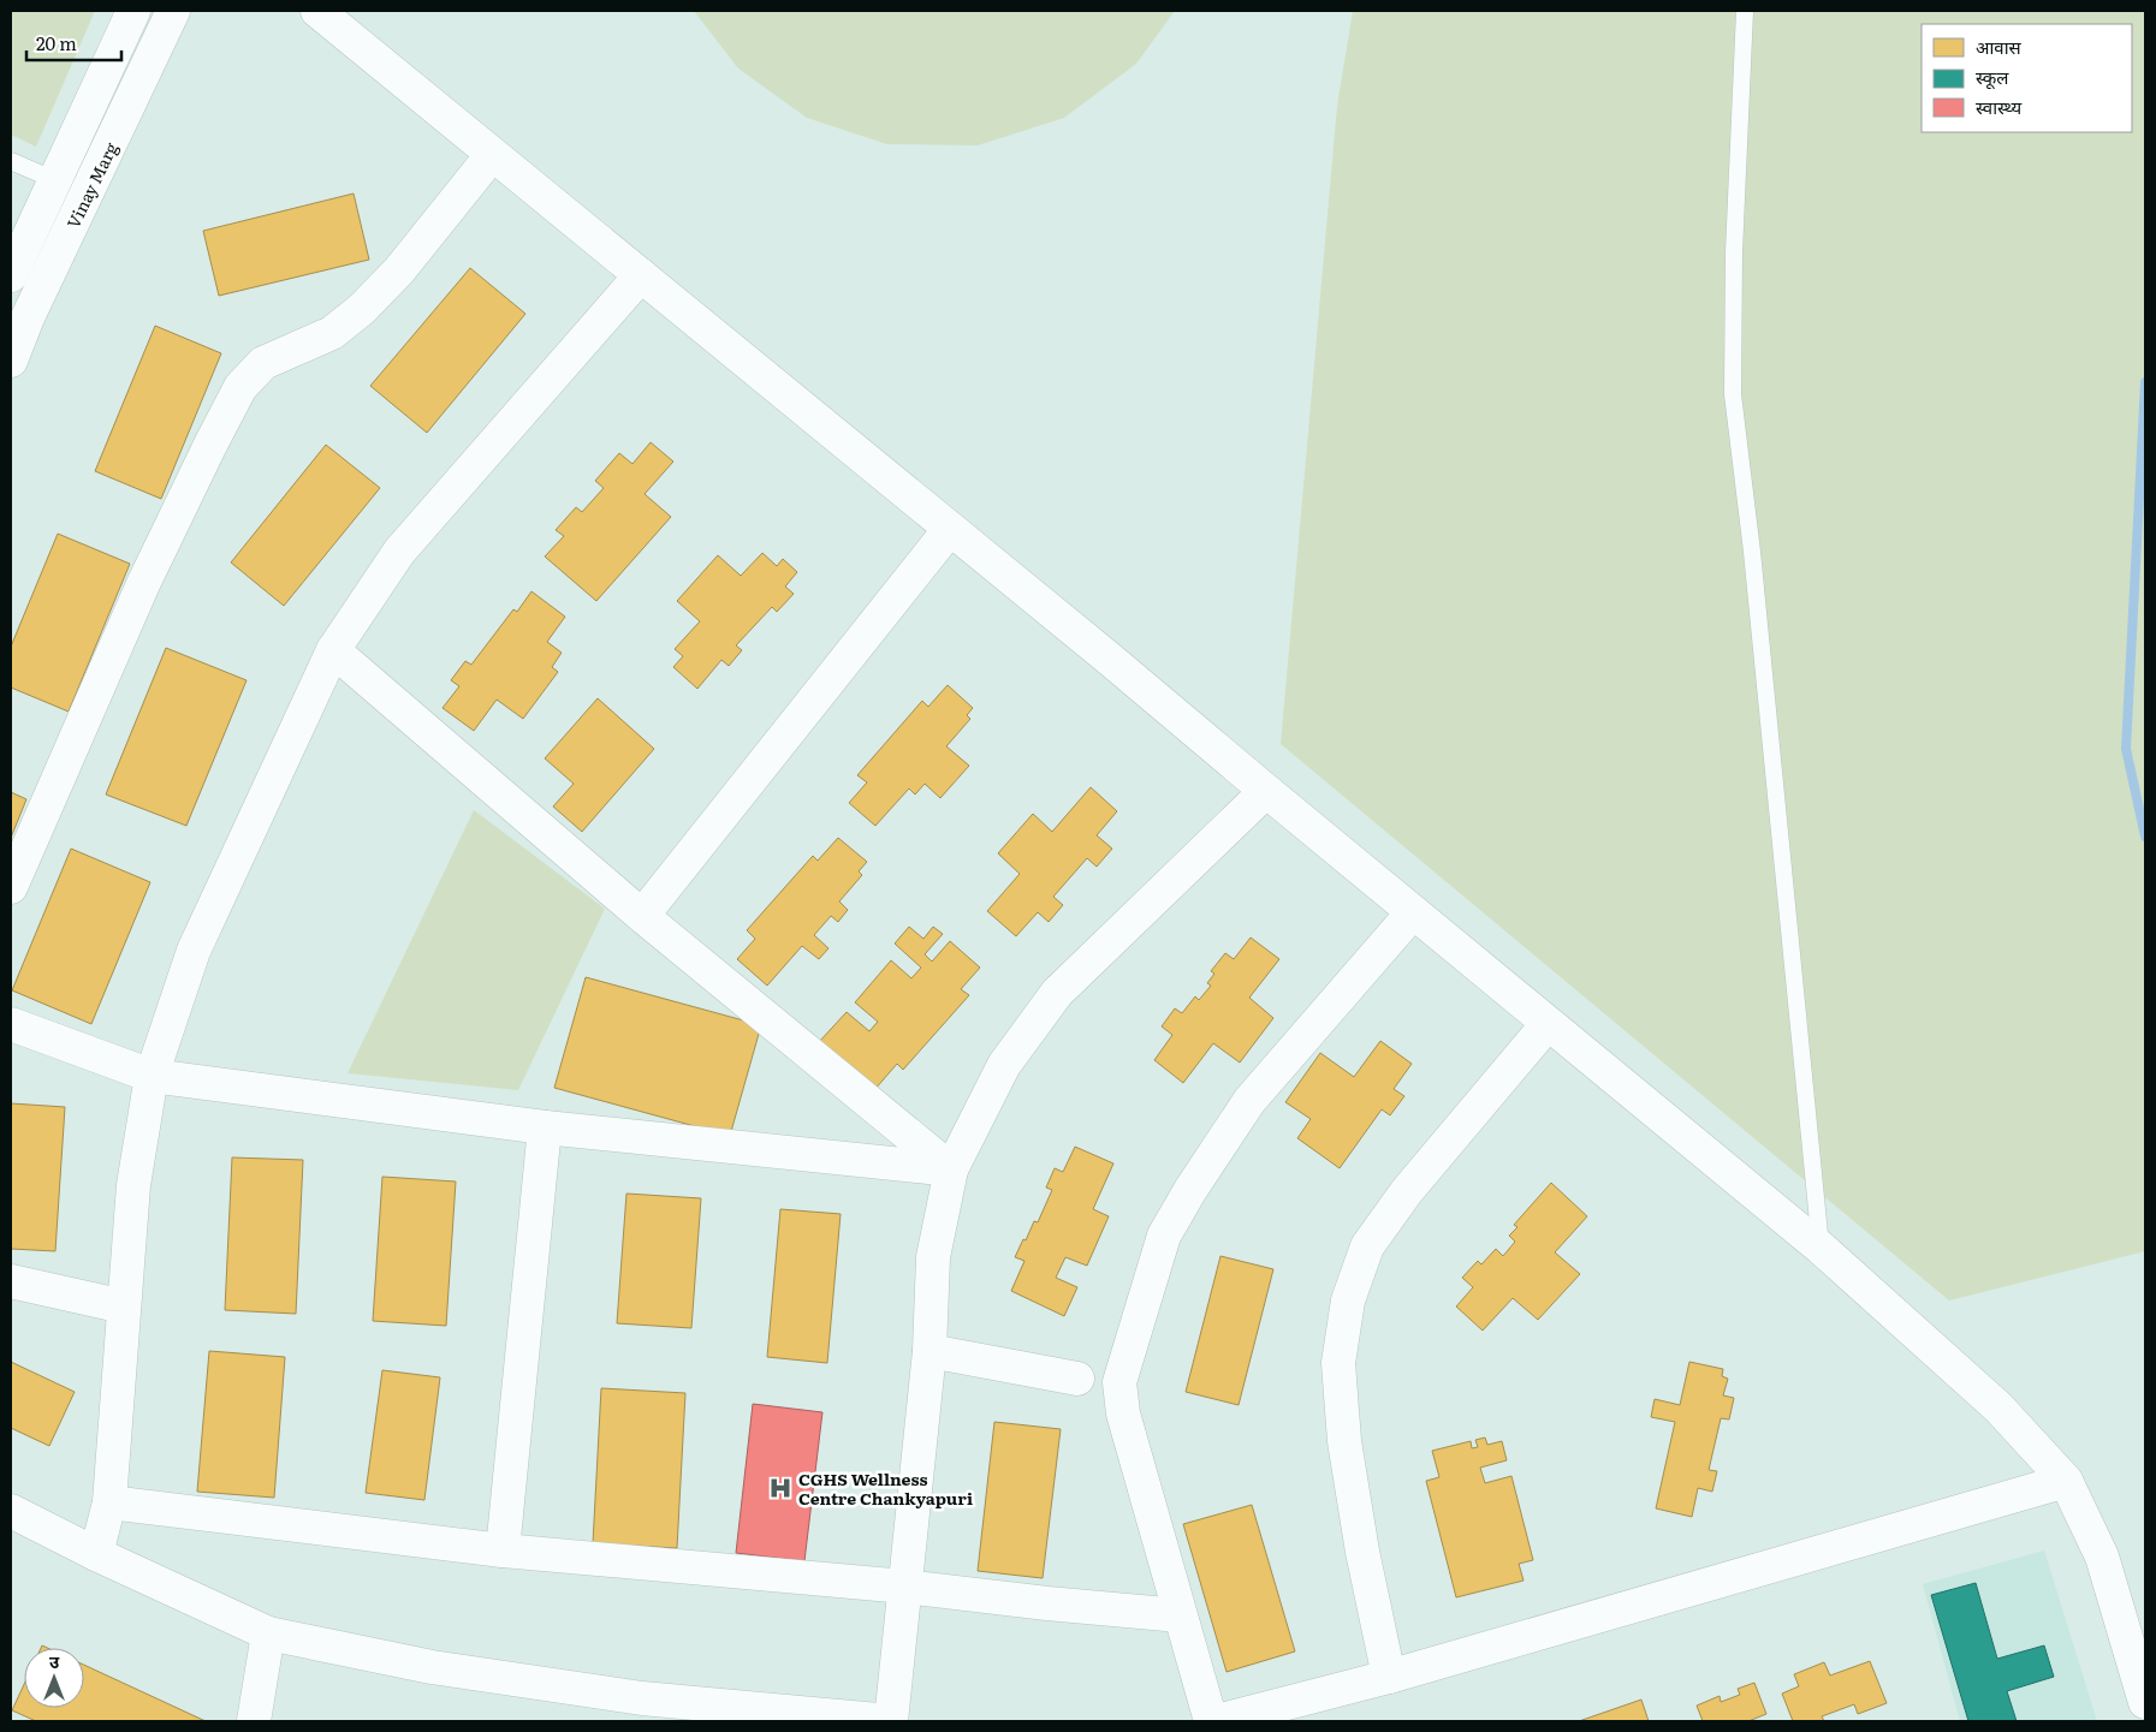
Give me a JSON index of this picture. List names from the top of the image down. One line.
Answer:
{"streets":{"street":["Vinay Marg"]},"places":{"hospital":["CGHS Wellness Centre Chankyapuri"]},"legend":["आवास","स्कूल","स्वास्थ्य"],"scale_bar":"20 m","north":"top"}
